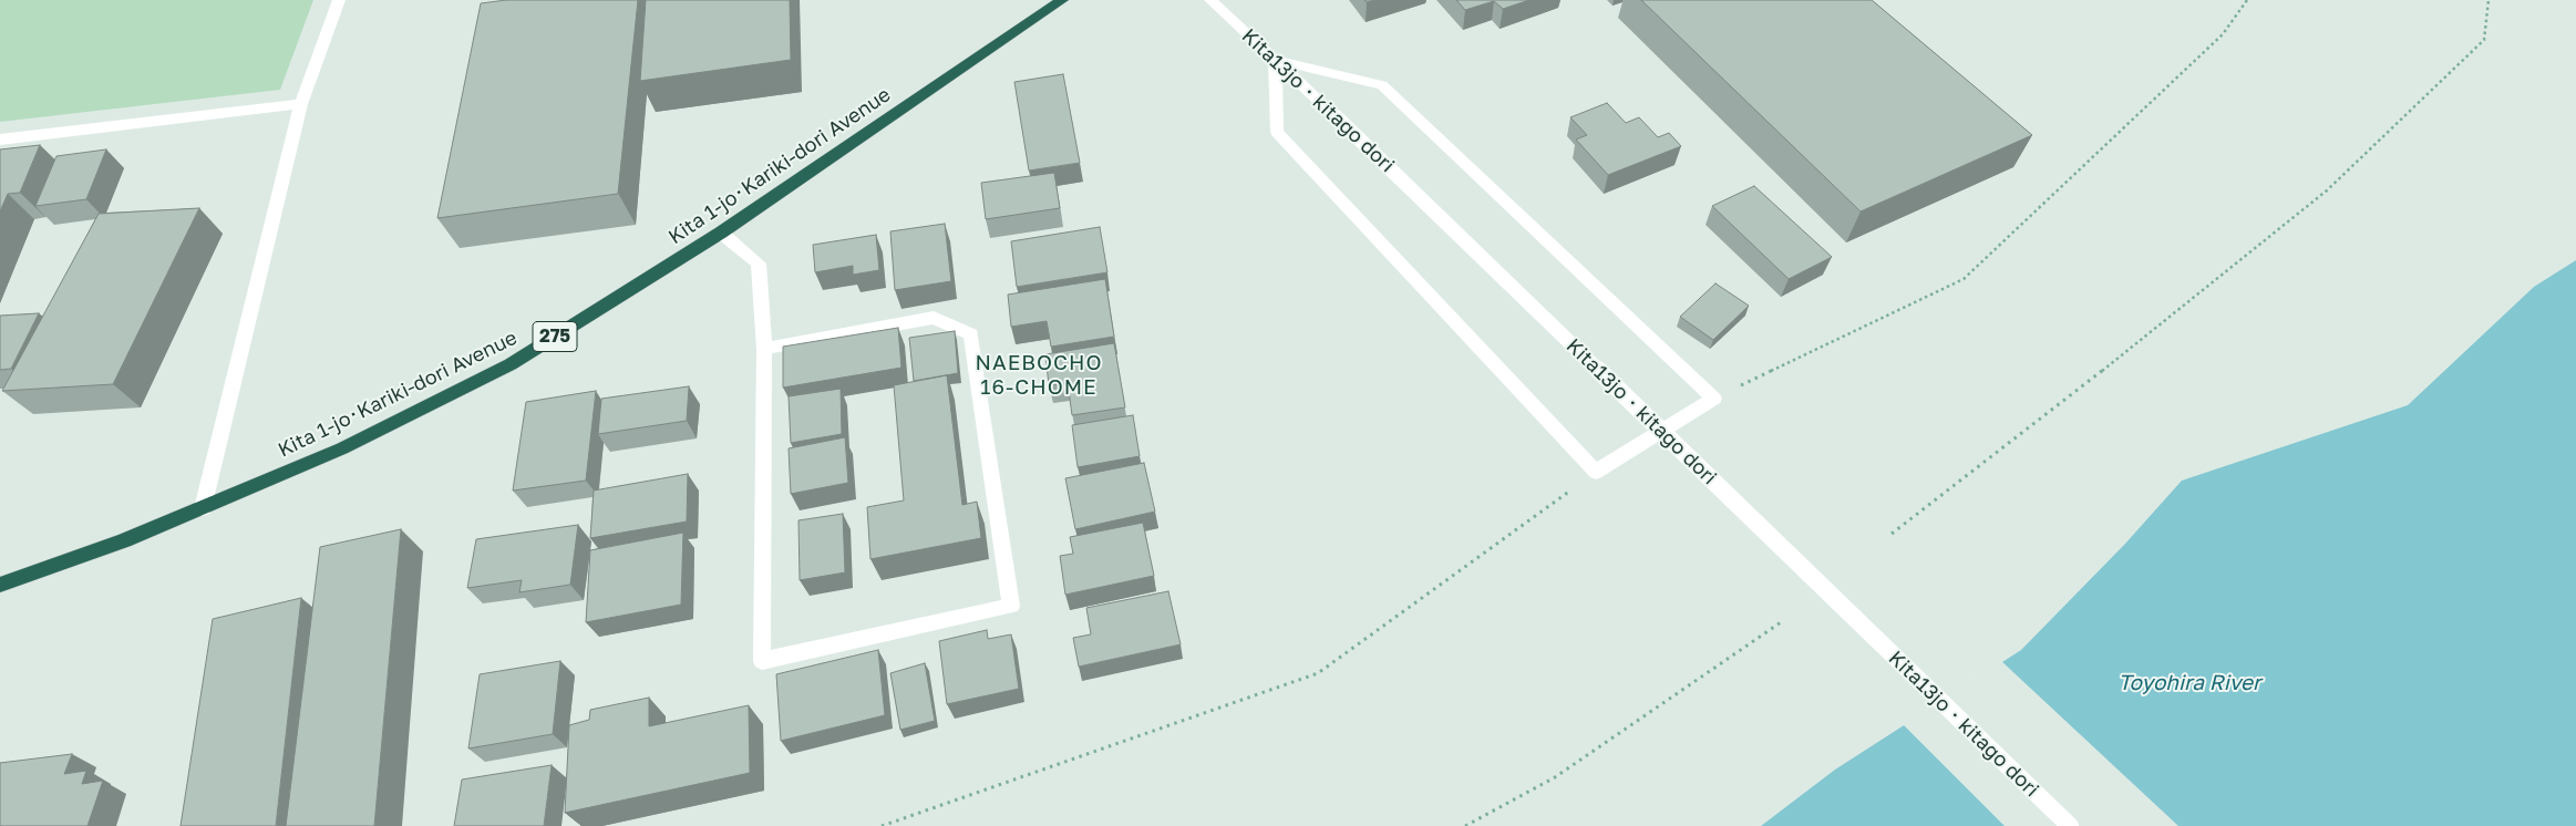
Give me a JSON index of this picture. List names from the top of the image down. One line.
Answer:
{"streets":{"highway":["Kita 1-jo･Kariki-dori Avenue","275"],"street":["Kita13jo・kitago dori"]},"districts":["NAEBOCHO 16-CHOME"],"water":["Toyohira River"]}
